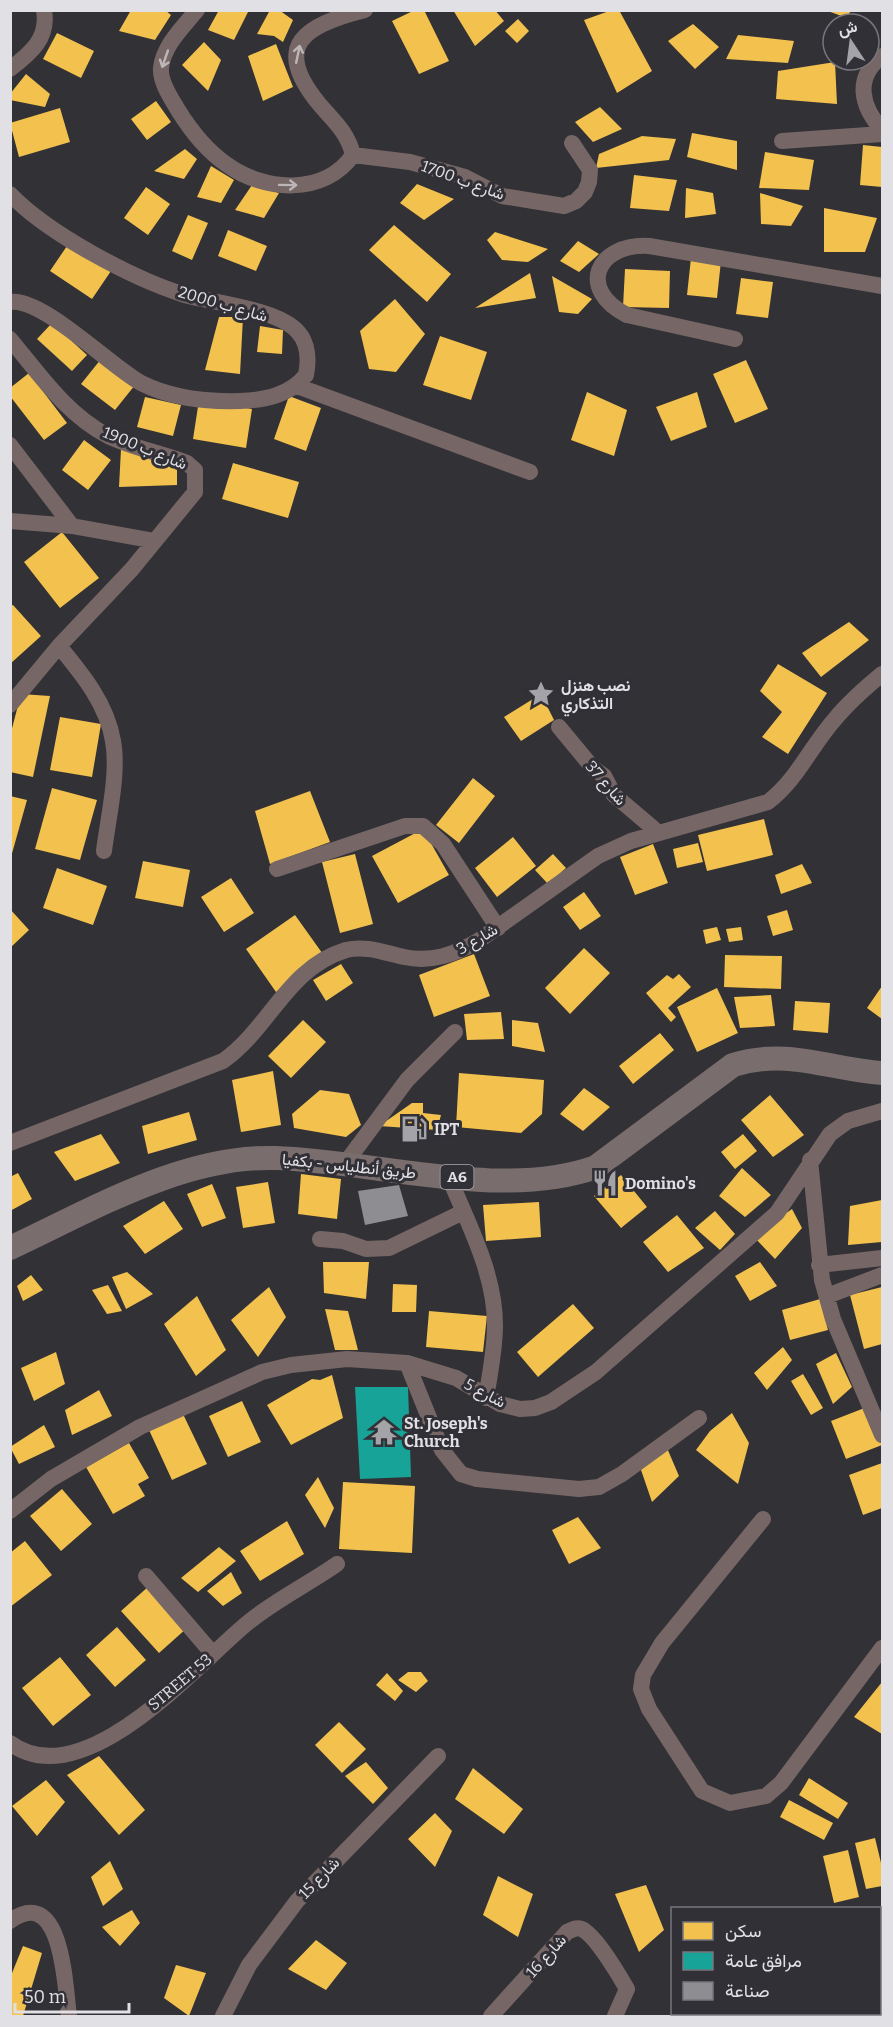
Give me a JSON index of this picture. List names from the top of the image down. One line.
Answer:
{"streets":{"highway":["طريق أنطلياس - بكفيا","A6"],"street":["شارع ب 1700","شارع ب 2000","شارع ب 1900","شارع 37","شارع 3","شارع 5","STREET 53","شارع 15","شارع 16"]},"crossings":[["شارع 37","شارع 3"]],"places":{"place":["نصب هنزل التذكاري"],"fuel station":["IPT"],"restaurant":["Domino's"],"temple":["St. Joseph's Church"]},"legend":["سكن","مرافق عامة","صناعة"],"scale_bar":"50 m","north":"top"}
